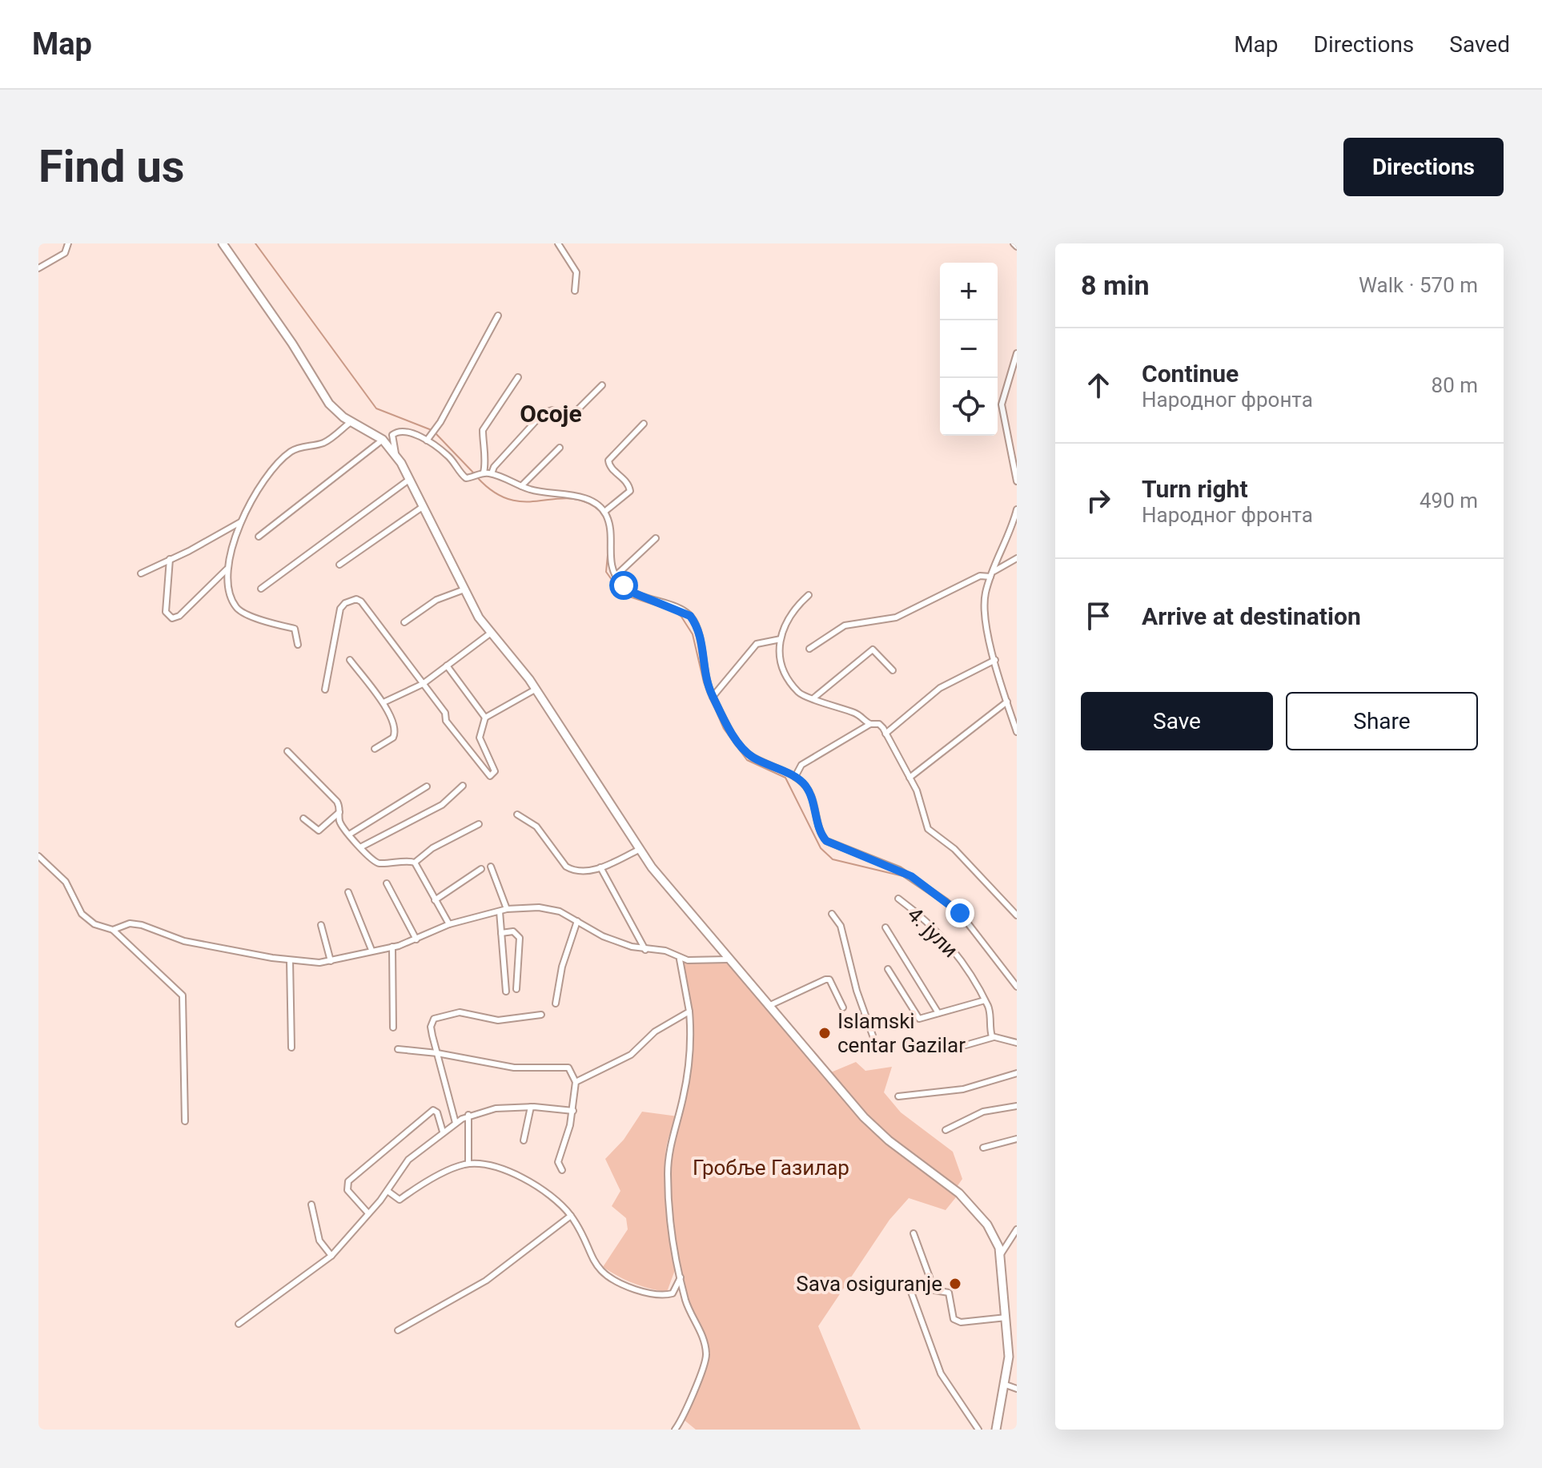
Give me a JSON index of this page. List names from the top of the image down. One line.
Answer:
{"streets":{"street":["4. јули"]},"districts":["Осоје"],"parks":["Гробље Газилар"],"places":["Islamski centar Gazilar","Sava osiguranje"],"page":{"header":"Map","nav":["Map","Directions","Saved"],"buttons":["Directions",["Save","Share"]],"title":"Find us","heading":["8 min","Walk · 570 m"],"map_buttons":["+","−"],"list":[["Continue","Народног фронта","80 m"],["Turn right","Народног фронта","490 m"],"Arrive at destination"]}}
